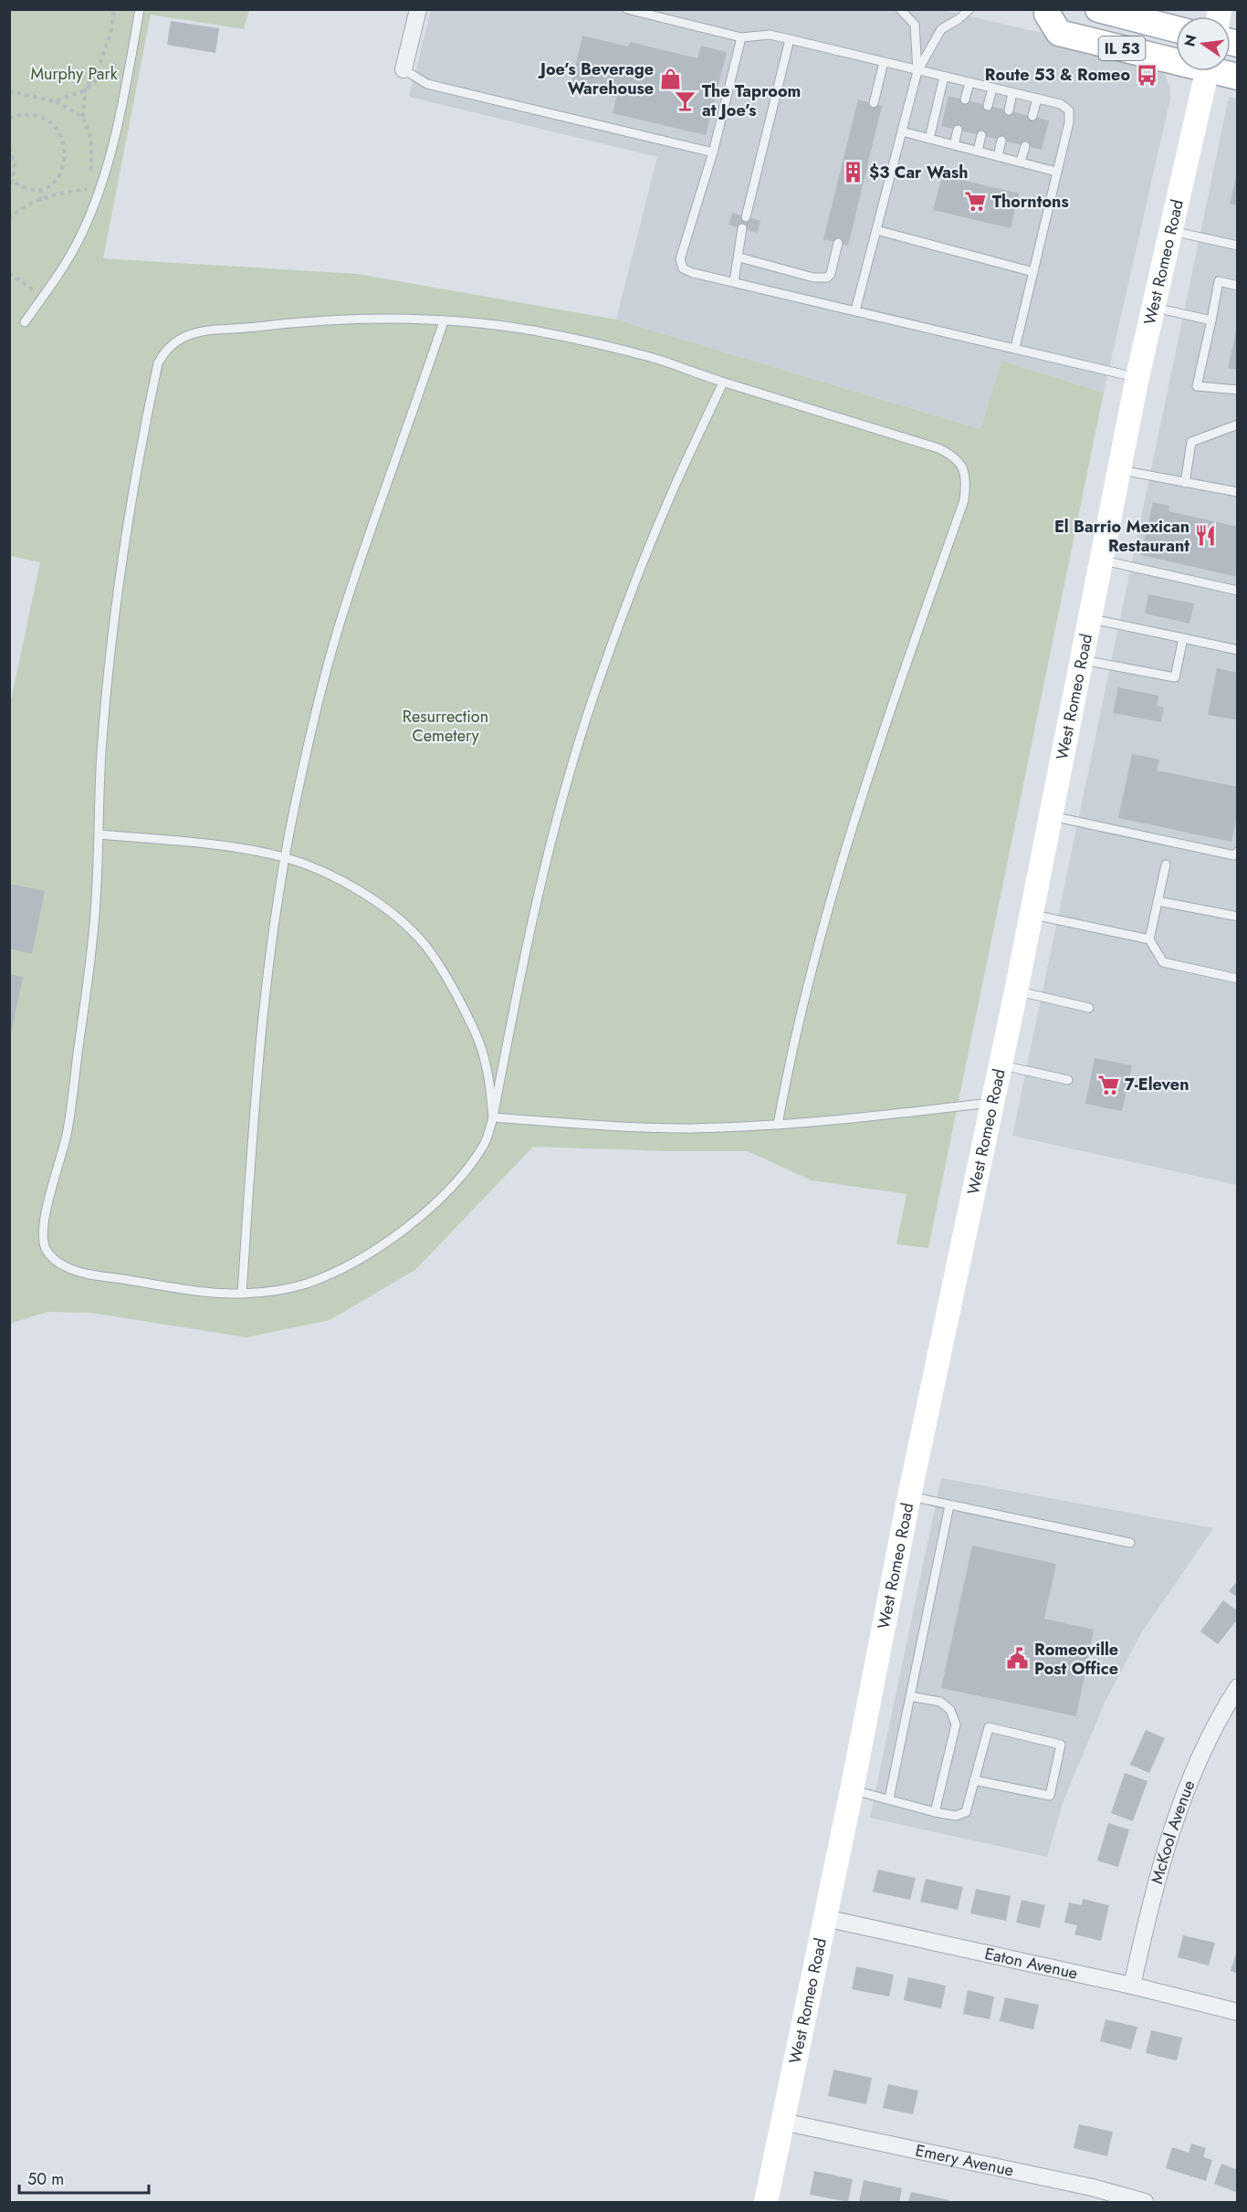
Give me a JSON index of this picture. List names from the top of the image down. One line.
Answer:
{"streets":{"main road":["IL 53","West Romeo Road"],"street":["McKool Avenue","Eaton Avenue","Emery Avenue"]},"crossings":[["West Romeo Road","Eaton Avenue"],["West Romeo Road","Emery Avenue"],["McKool Avenue","Eaton Avenue"]],"parks":["Murphy Park","Resurrection Cemetery"],"places":{"bus stop":["Route 53 & Romeo"],"shop":["Joe’s Beverage Warehouse"],"bar":["The Taproom at Joe’s"],"building":["$3 Car Wash"],"supermarket":["Thorntons","7-Eleven"],"restaurant":["El Barrio Mexican Restaurant"],"public building":["Romeoville Post Office"]},"scale_bar":"50 m","north":"left"}
